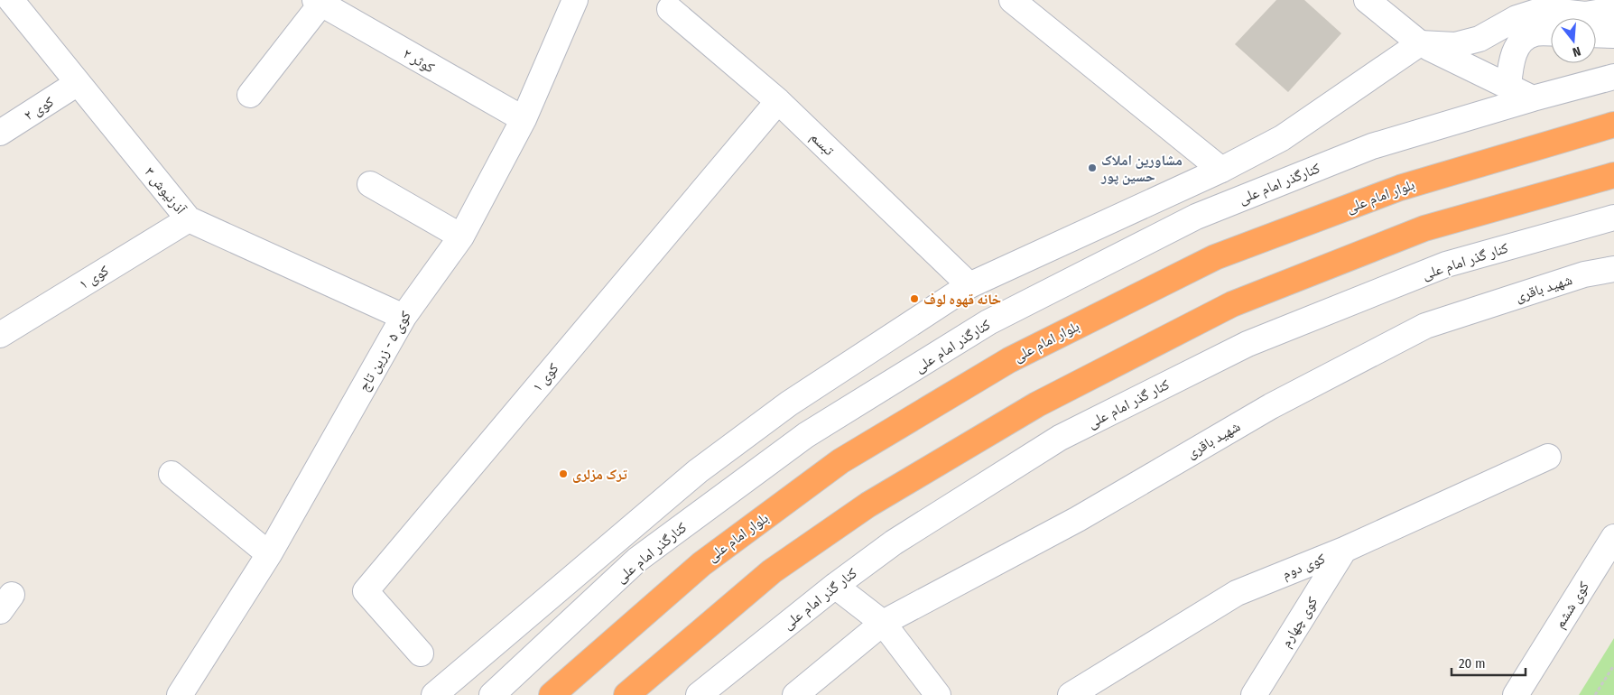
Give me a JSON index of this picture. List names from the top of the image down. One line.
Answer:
{"streets":{"highway":["بلوار امام علی"],"street":["کوثر ۲","کوی ۲","تبسم","کنارگذر امام علی","آذرنیوش ۳","کنار گذر امام علی","کوی ۱","شهید باقری","کوی ۵ - زرین تاج","کوی دوم","کوی ششم","کوی چهارم"]},"crossings":[["کوثر ۲","کوی ۵ - زرین تاج"],["کوی ۲","آذرنیوش ۳"],["تبسم","کوی ۱"],["آذرنیوش ۳","کوی ۱"],["آذرنیوش ۳","کوی ۵ - زرین تاج"],["کوی دوم","کوی چهارم"]],"places":["مشاورین املاک حسین پور","خانه قهوه لوف","ترک مزلری"],"scale_bar":"20 m","north":"bottom"}
